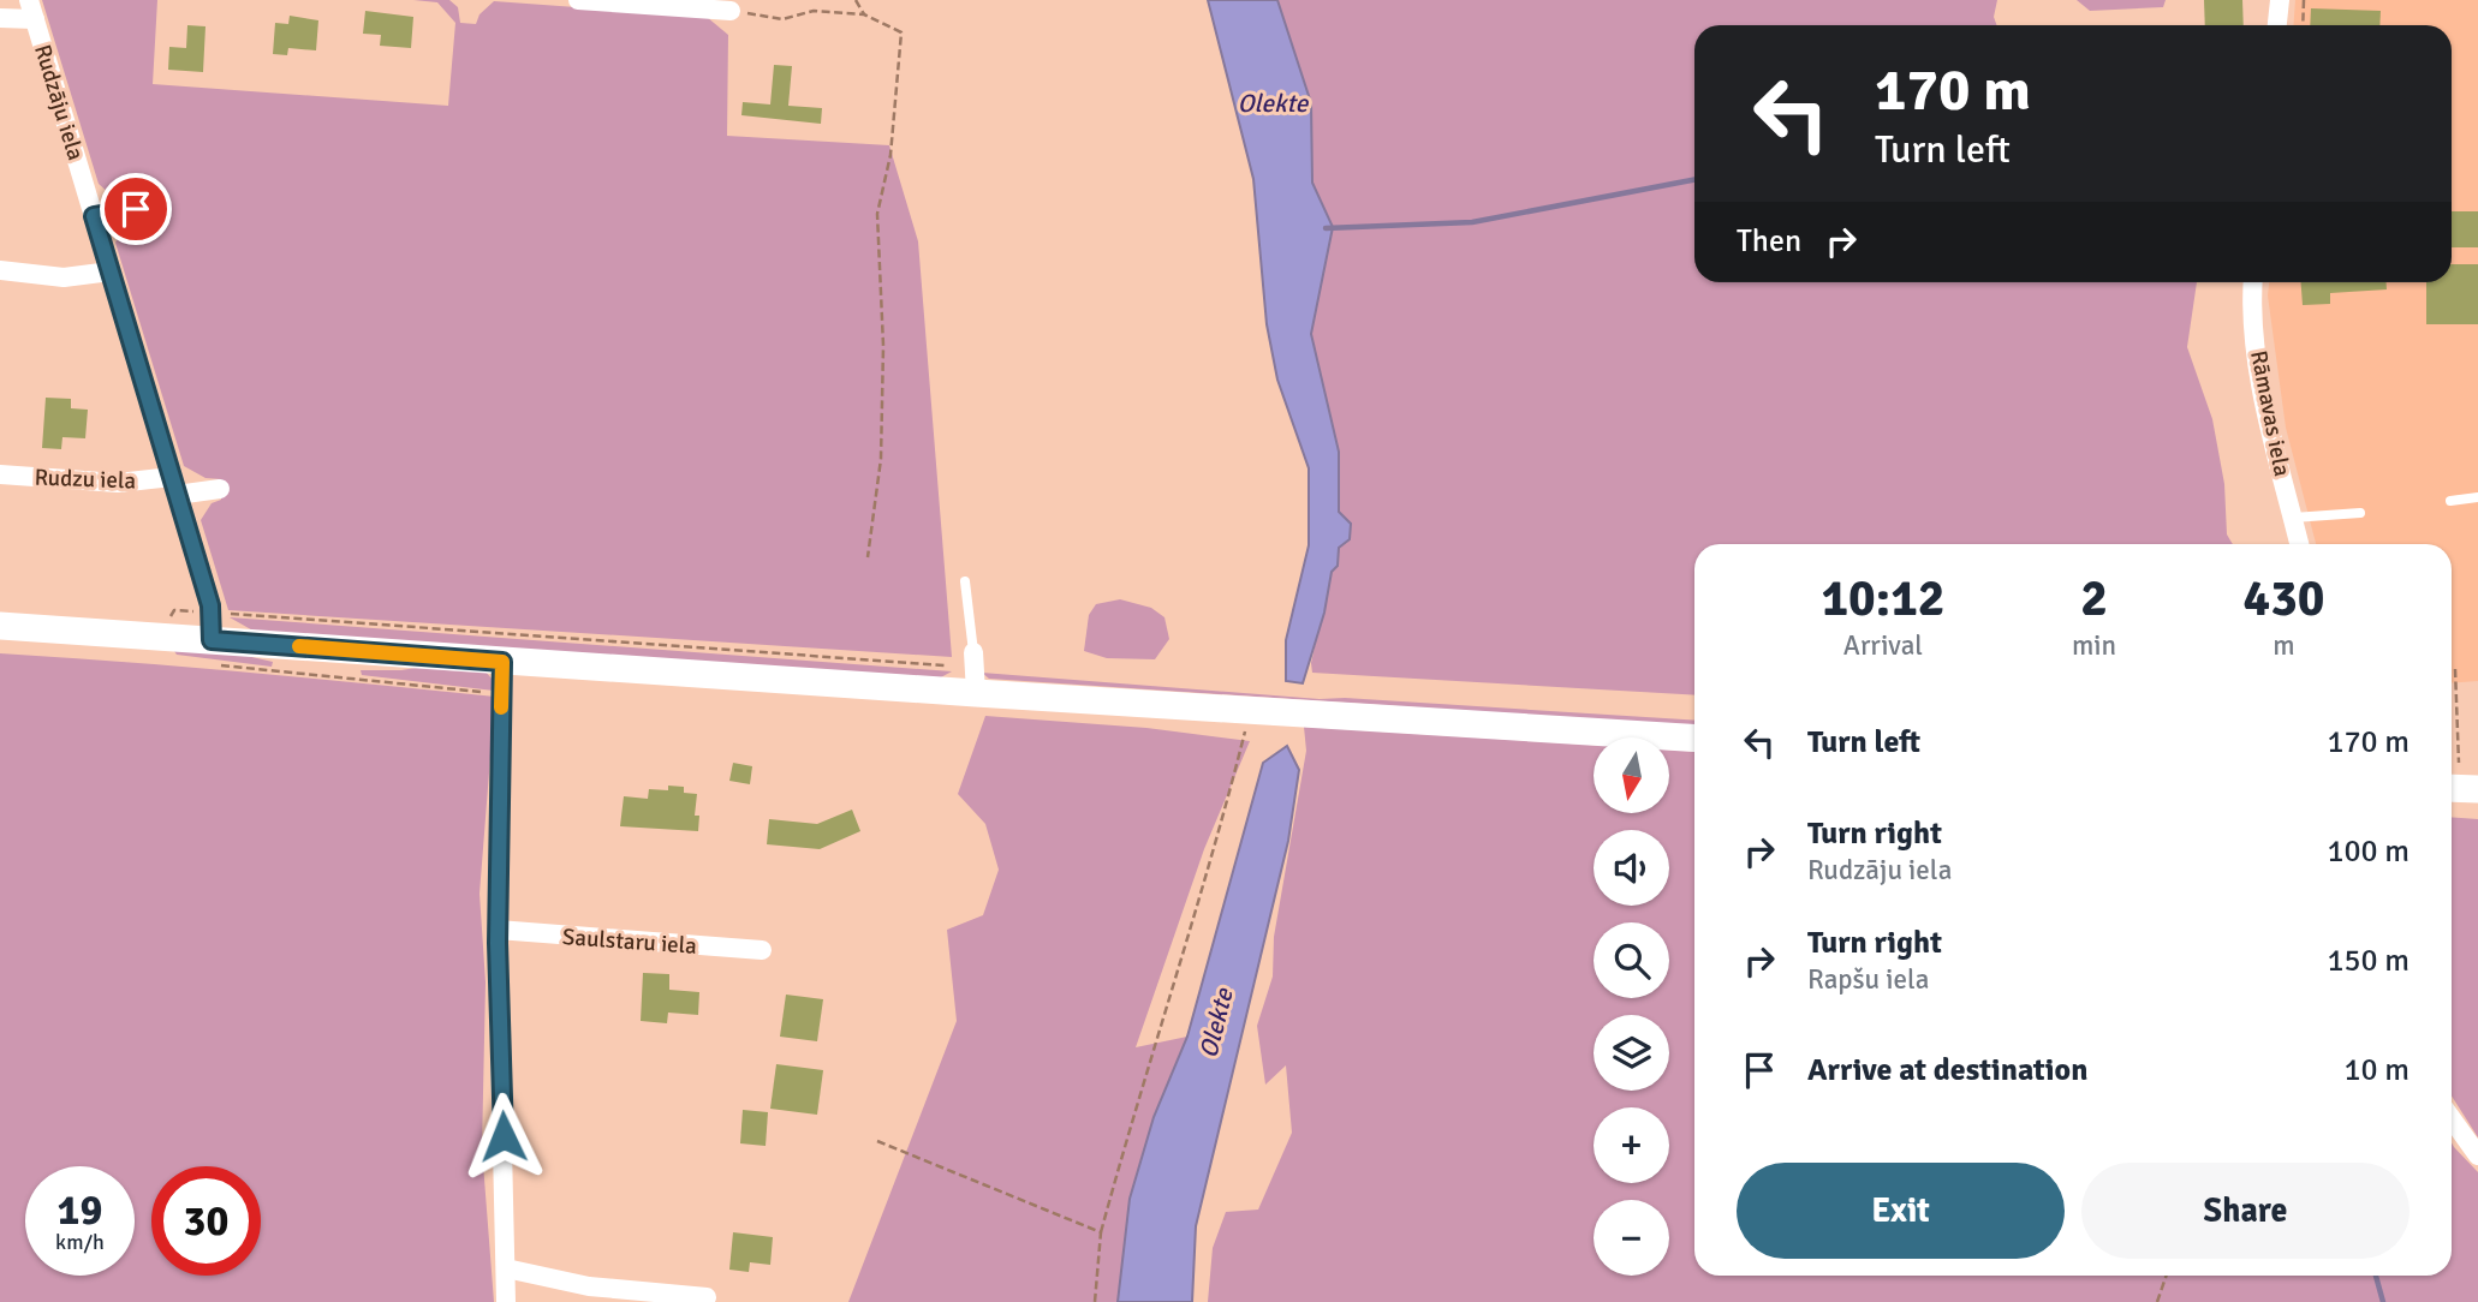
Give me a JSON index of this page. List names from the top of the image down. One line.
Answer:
{"streets":{"street":["Rudzāju iela","Rāmavas iela","Rudzu iela","Saulstaru iela"]},"crossings":[["Rudzāju iela","Rudzu iela"]],"water":["Olekte"],"north":"bottom","page":{"turn":["170 m","Turn left"],"then":"Then","eta":["10:12","Arrival","2","min","430","m"],"list":[{"name":"Turn left","value":"170 m"},{"name":"Turn right","note":"Rudzāju iela","value":"100 m"},{"name":"Turn right","note":"Rapšu iela","value":"150 m"},{"name":"Arrive at destination","value":"10 m"}],"map_buttons":["+","−"],"buttons":["Exit","Share"],"speed":"19 km/h","limit":"30"}}
